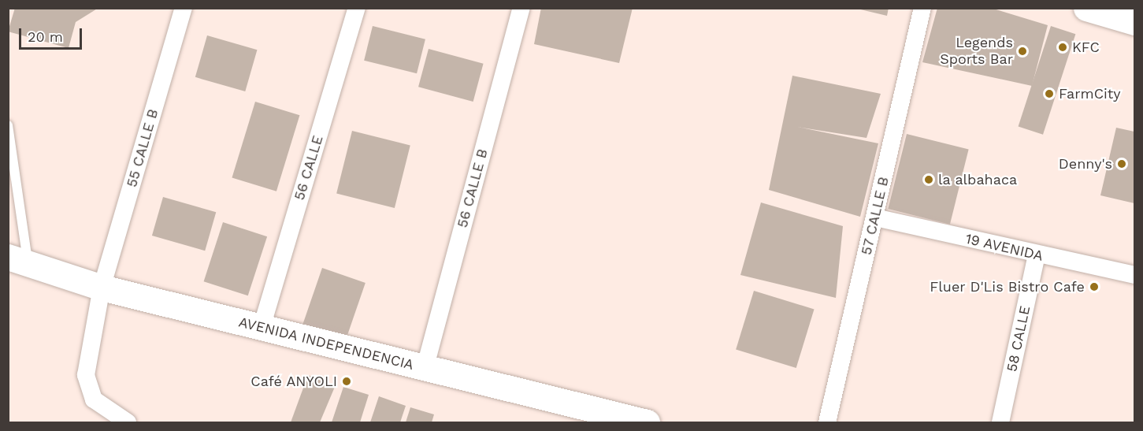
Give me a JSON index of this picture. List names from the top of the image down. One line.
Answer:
{"streets":{"street":["55 CALLE B","56 CALLE","56 CALLE B","57 CALLE B","19 AVENIDA","58 CALLE","AVENIDA INDEPENDENCIA"]},"crossings":[["55 CALLE B","AVENIDA INDEPENDENCIA"],["56 CALLE","AVENIDA INDEPENDENCIA"],["56 CALLE B","AVENIDA INDEPENDENCIA"],["57 CALLE B","19 AVENIDA"],["19 AVENIDA","58 CALLE"]],"places":["KFC","Legends Sports Bar","FarmCity","Denny's","la albahaca","Fluer D'Lis Bistro Cafe","Café ANYOLI"],"scale_bar":"20 m"}
